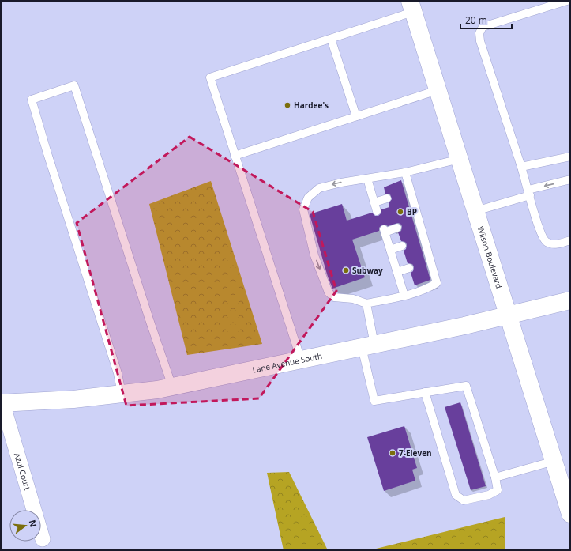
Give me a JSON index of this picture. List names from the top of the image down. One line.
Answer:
{"streets":{"main road":["Wilson Boulevard","Lane Avenue South"],"street":["Azul Court"]},"crossings":[["Wilson Boulevard","Lane Avenue South"],["Lane Avenue South","Azul Court"]],"places":["Hardee's","BP","Subway","7-Eleven"],"scale_bar":"20 m","north":"right"}
